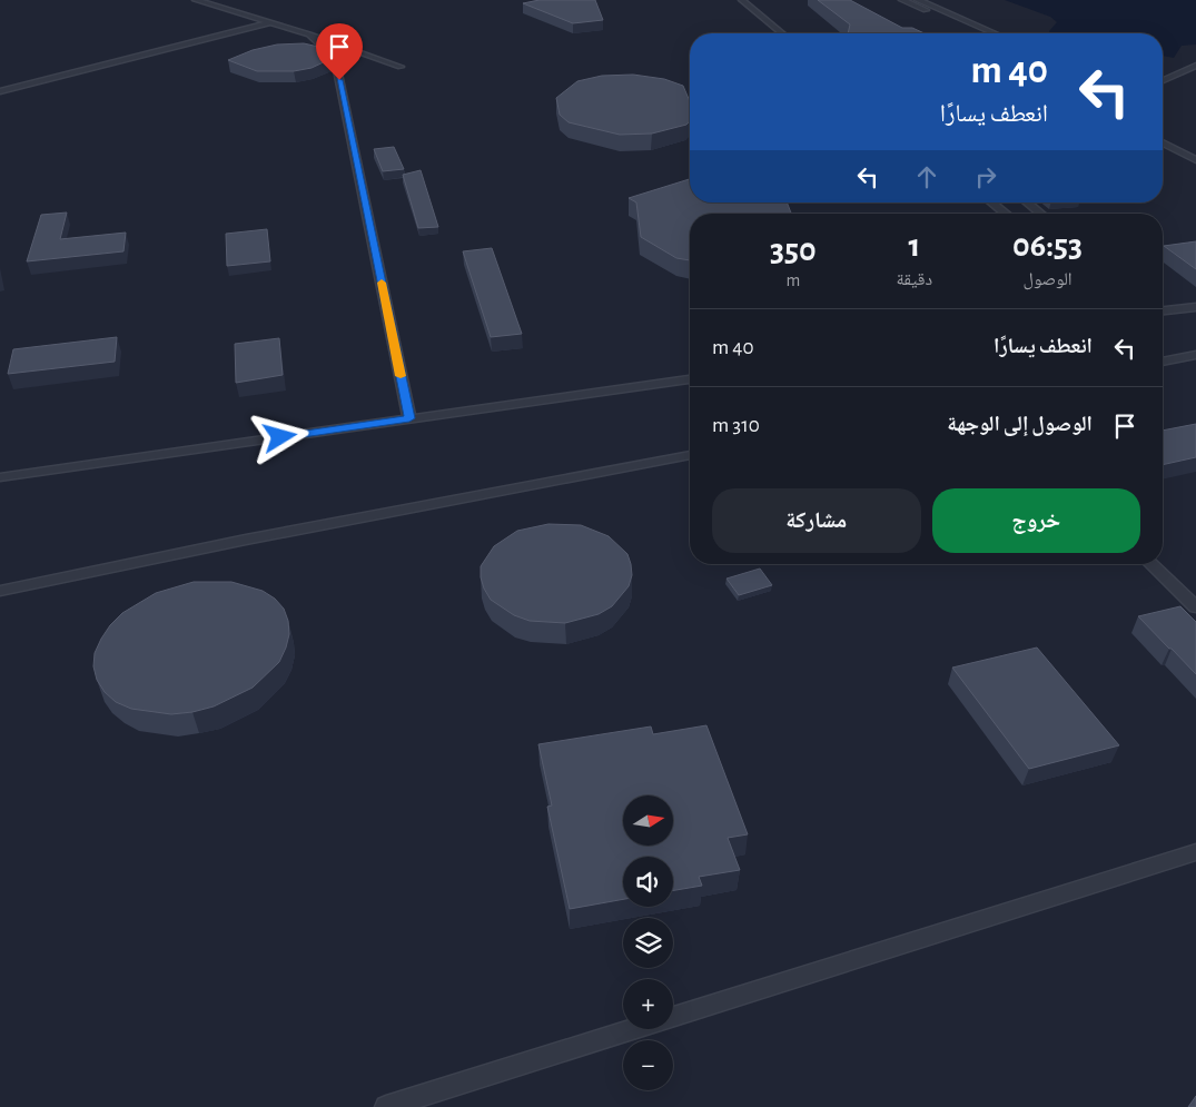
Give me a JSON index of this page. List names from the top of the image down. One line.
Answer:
{"north":"right","page":{"turn":["40 m","انعطف يسارًا"],"eta":["06:53","الوصول","1","دقيقة","350","m"],"list":[{"name":"انعطف يسارًا","value":"40 m"},{"name":"الوصول إلى الوجهة","value":"310 m"}],"buttons":["خروج","مشاركة"],"map_buttons":["+","−"]}}
